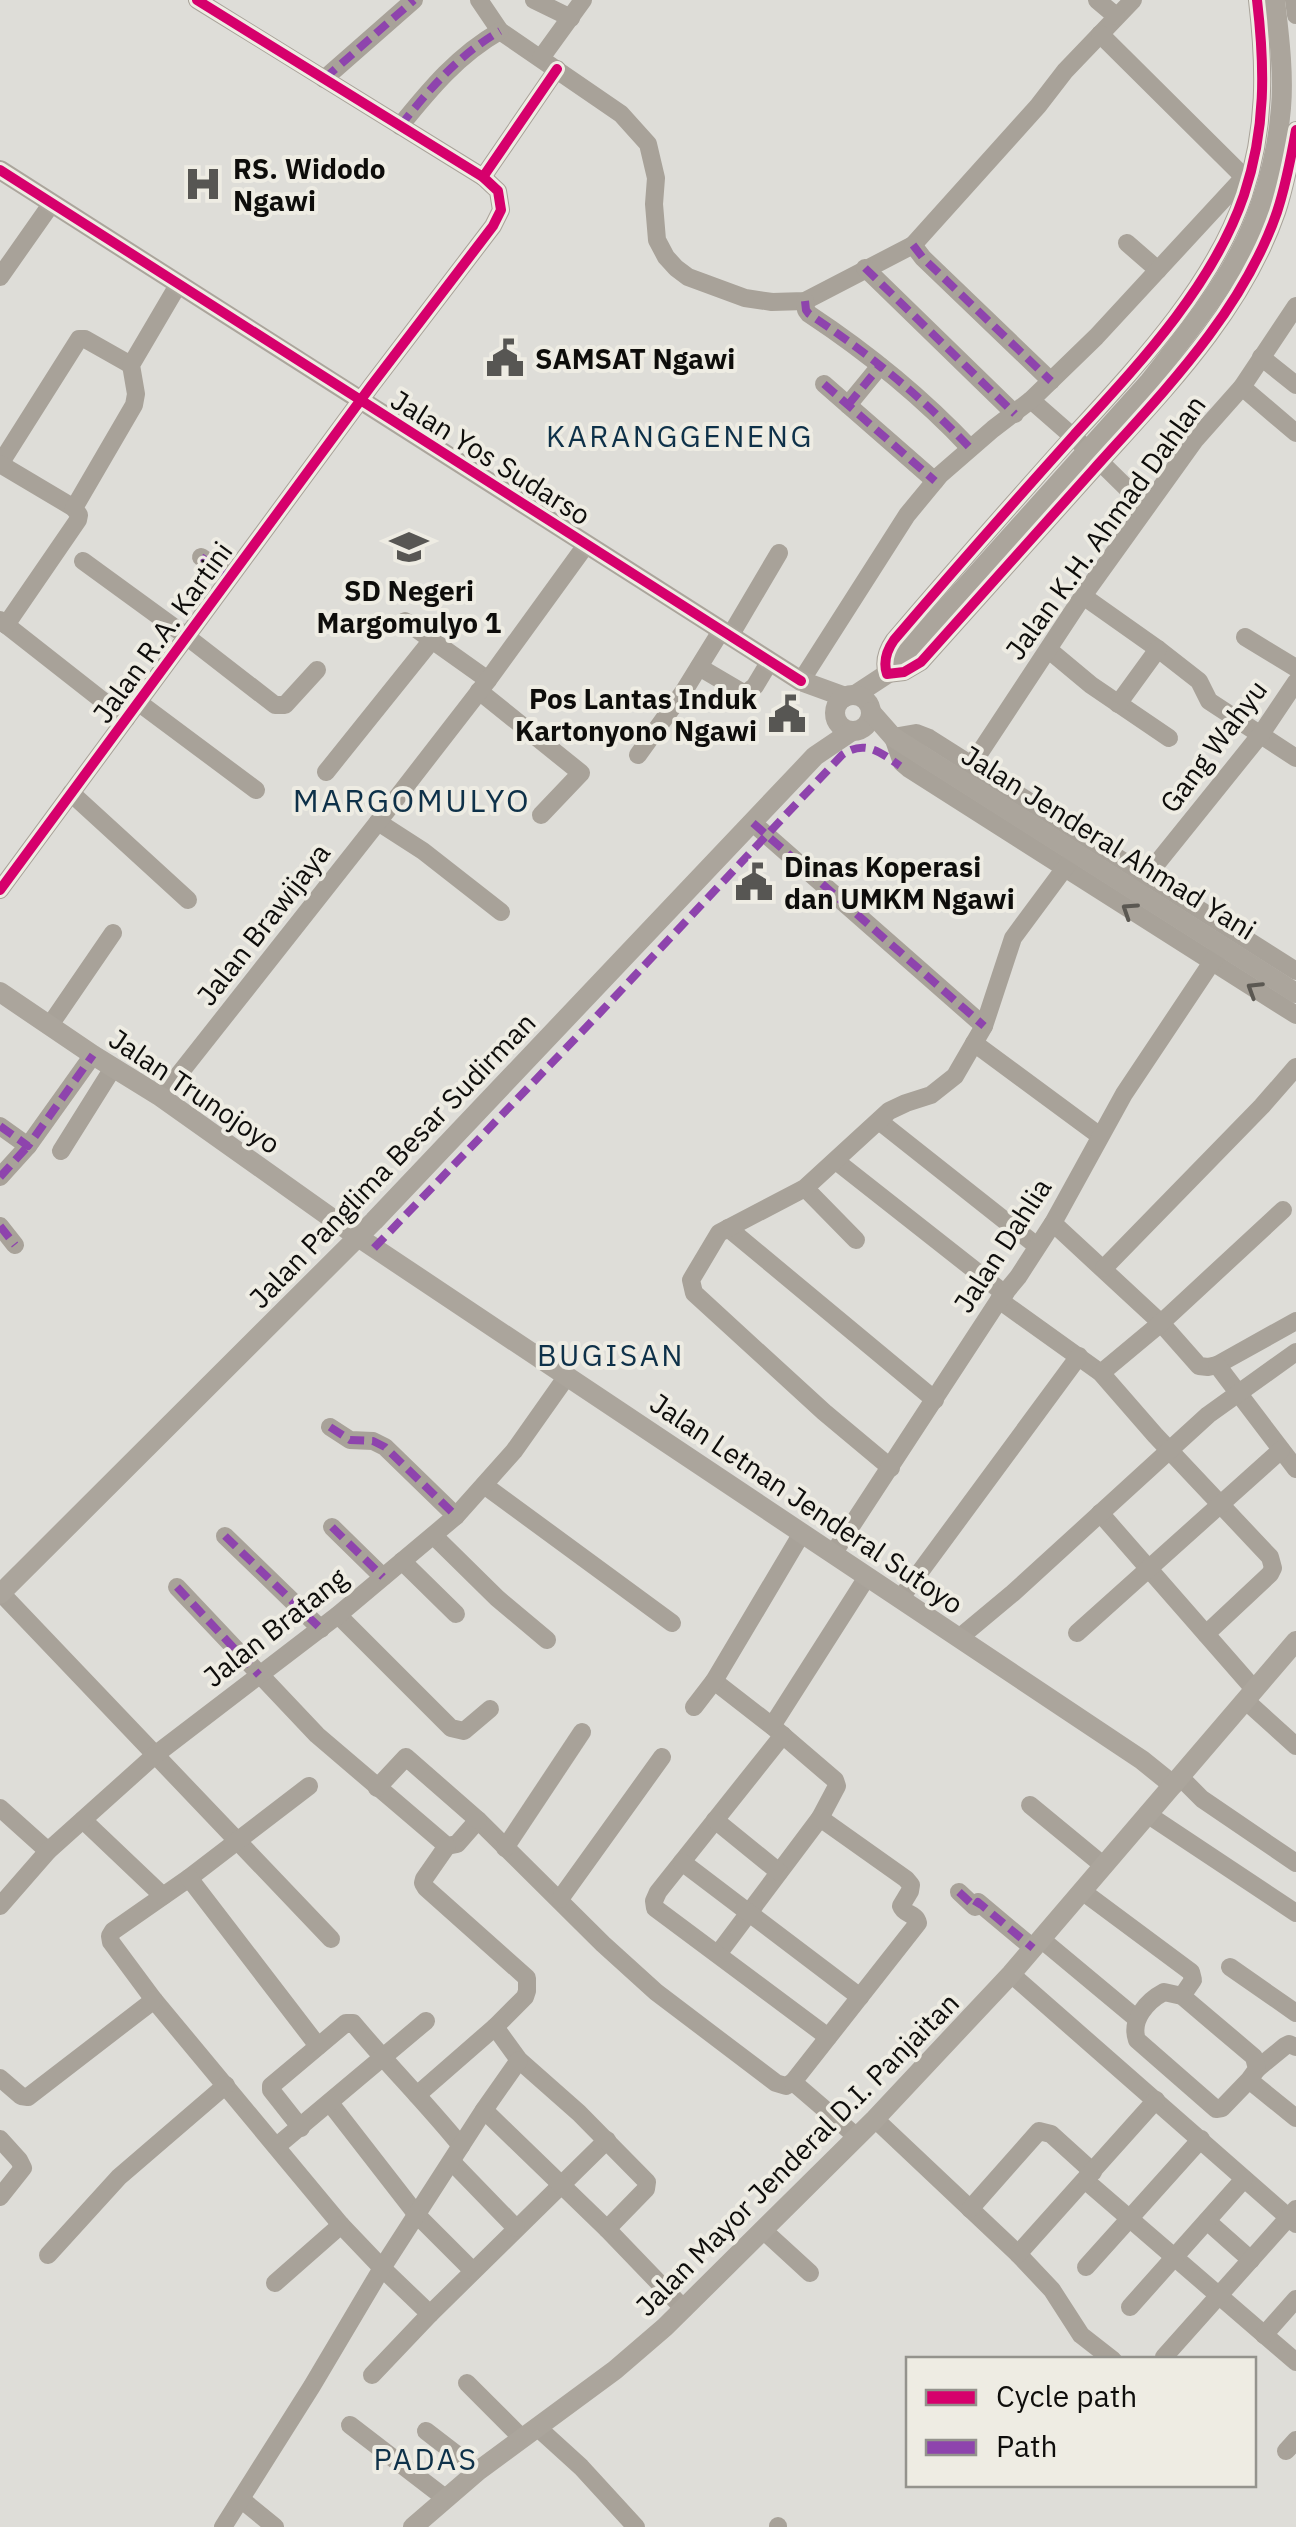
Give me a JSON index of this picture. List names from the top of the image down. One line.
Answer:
{"streets":{"main road":["Jalan Yos Sudarso","Jalan Jenderal Ahmad Yani","Jalan Trunojoyo","Jalan Panglima Besar Sudirman","Jalan Letnan Jenderal Sutoyo","Jalan Mayor Jenderal D.I. Panjaitan"],"street":["Jalan K.H. Ahmad Dahlan","Jalan R.A. Kartini","Gang Wahyu","Jalan Brawijaya","Jalan Dahlia","Jalan Bratang"]},"crossings":[["Jalan Yos Sudarso","Jalan R.A. Kartini"],["Jalan Yos Sudarso","Jalan Jenderal Ahmad Yani"],["Jalan Yos Sudarso","Jalan Brawijaya"],["Jalan Yos Sudarso","Jalan Panglima Besar Sudirman"],["Jalan K.H. Ahmad Dahlan","Jalan Jenderal Ahmad Yani"],["Gang Wahyu","Jalan Jenderal Ahmad Yani"],["Jalan Jenderal Ahmad Yani","Jalan Panglima Besar Sudirman"],["Jalan Jenderal Ahmad Yani","Jalan Dahlia"],["Jalan Brawijaya","Jalan Trunojoyo"],["Jalan Trunojoyo","Jalan Panglima Besar Sudirman"],["Jalan Trunojoyo","Jalan Letnan Jenderal Sutoyo"],["Jalan Panglima Besar Sudirman","Jalan Letnan Jenderal Sutoyo"],["Jalan Dahlia","Jalan Letnan Jenderal Sutoyo"],["Jalan Letnan Jenderal Sutoyo","Jalan Bratang"],["Jalan Letnan Jenderal Sutoyo","Jalan Mayor Jenderal D.I. Panjaitan"]],"districts":["KARANGGENENG","MARGOMULYO","BUGISAN","PADAS"],"places":{"hospital":["RS. Widodo Ngawi"],"public building":["SAMSAT Ngawi","Pos Lantas Induk Kartonyono Ngawi","Dinas Koperasi dan UMKM Ngawi"],"school or university":["SD Negeri Margomulyo 1"]},"legend":["Cycle path","Path"]}
